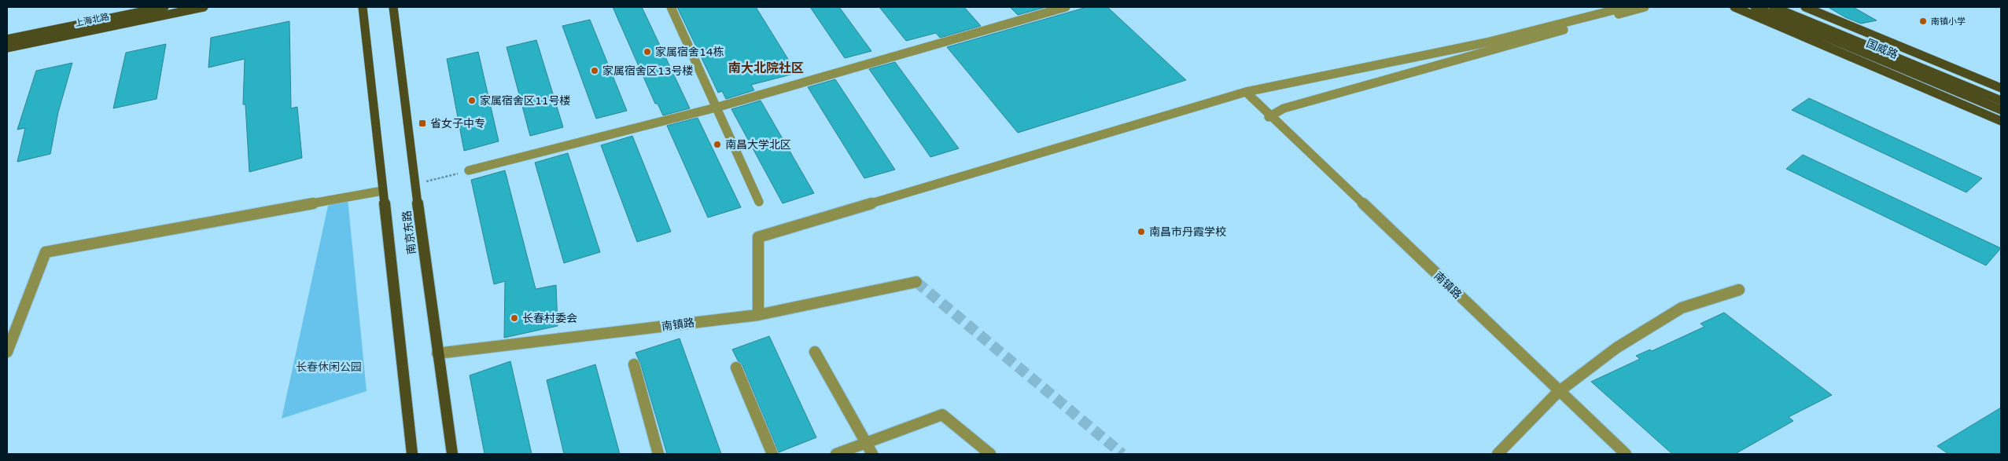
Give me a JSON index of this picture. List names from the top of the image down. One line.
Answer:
{"streets":{"main road":["上海北路","国威路","南京东路"],"street":["南镇路"]},"crossings":[["南京东路","南镇路"]],"districts":["南大北院社区"],"parks":["长春休闲公园"],"places":{"other":["南镇小学","家属宿舍14栋","家属宿舍区13号楼","家属宿舍区11号楼","南昌大学北区","南昌市丹霞学校","长春村委会"],"transit":["省女子中专"]}}
